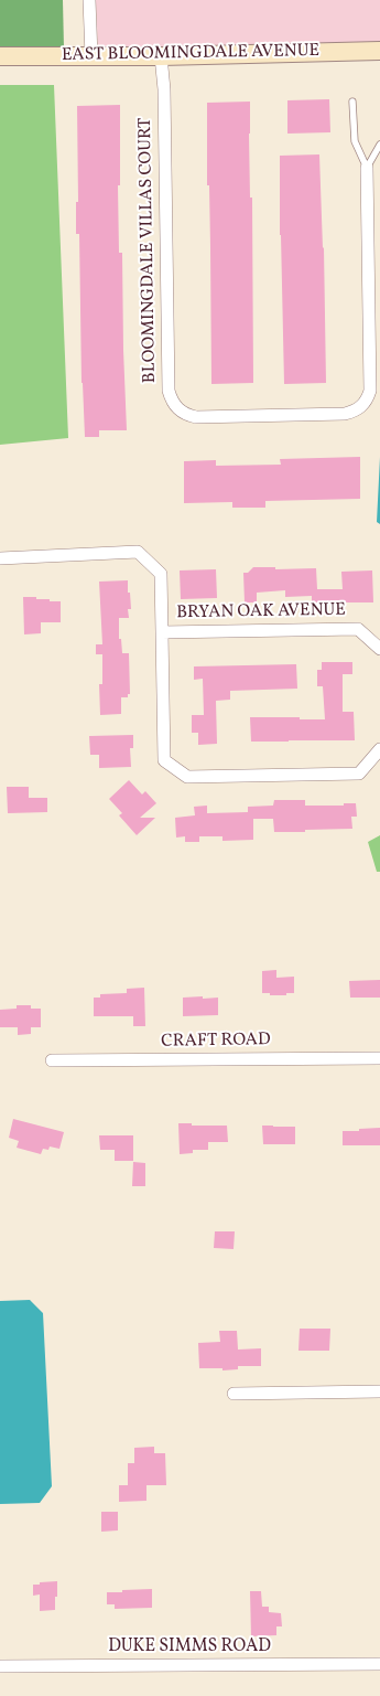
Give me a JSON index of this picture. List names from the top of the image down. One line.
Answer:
{"streets":{"main road":["EAST BLOOMINGDALE AVENUE"],"street":["BLOOMINGDALE VILLAS COURT","BRYAN OAK AVENUE","CRAFT ROAD","DUKE SIMMS ROAD"]},"crossings":[["EAST BLOOMINGDALE AVENUE","BLOOMINGDALE VILLAS COURT"]]}
